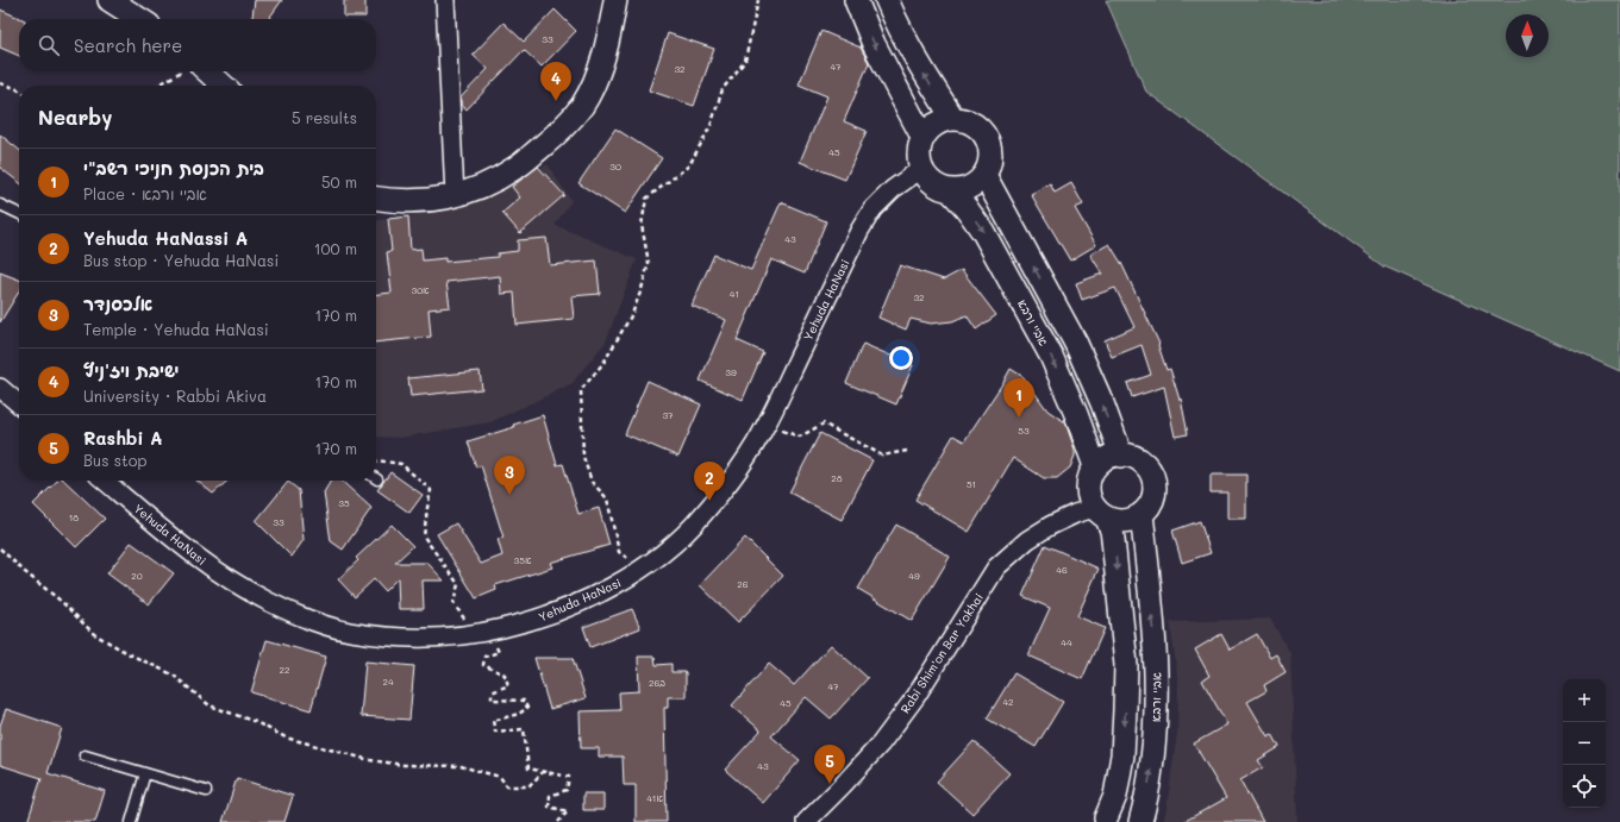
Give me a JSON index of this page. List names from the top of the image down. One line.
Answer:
{"streets":{"street":["Yehuda HaNasi","אביי ורבא","Rabi Shim'on Bar Yokhai"]},"crossings":[["Yehuda HaNasi","אביי ורבא"],["אביי ורבא","Rabi Shim'on Bar Yokhai"]],"house_numbers":["33","47","32","45","30","43","30א","41","32","39","37","53","28","51","35","18","33","35א","46","20","49","26","44","22","24","26ב","47","42","45","43","41א"],"north":"top","page":{"search":"Search here","pins":["4","1","3","2","5"],"heading":["Nearby","5 results"],"list":[{"mark":"1","name":"בית הכנסת חניכי רשב\"י","note":"Place · אביי ורבא","value":"50 m"},{"mark":"2","name":"Yehuda HaNassi A","note":"Bus stop · Yehuda HaNasi","value":"100 m"},{"mark":"3","name":"אלכסנדר","note":"Temple · Yehuda HaNasi","value":"170 m"},{"mark":"4","name":"ישיבת ויז'ניץ","note":"University · Rabbi Akiva","value":"170 m"},{"mark":"5","name":"Rashbi A","note":"Bus stop","value":"170 m"}],"map_buttons":["+","−"]}}
